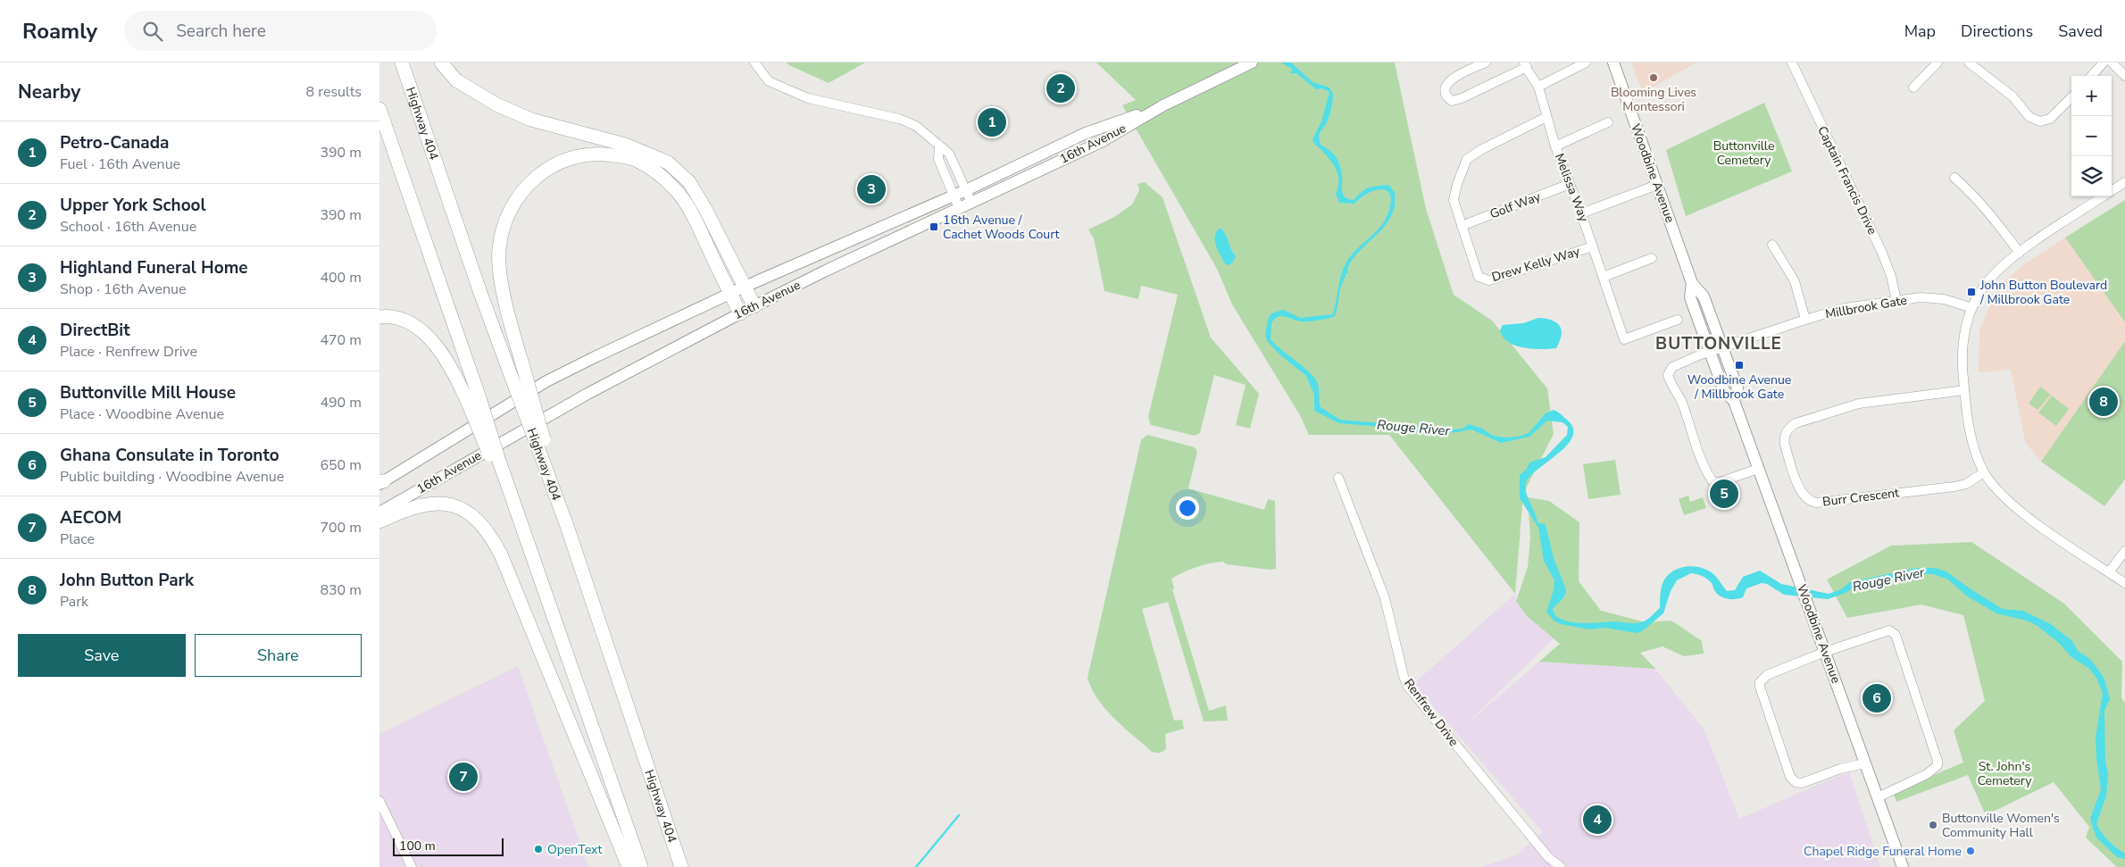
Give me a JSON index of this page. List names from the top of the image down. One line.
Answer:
{"streets":{"highway":["Highway 404"],"main road":["16th Avenue","Woodbine Avenue"],"street":["Captain Francis Drive","Melissa Way","Golf Way","Drew Kelly Way","Millbrook Gate","Burr Crescent","Renfrew Drive"]},"crossings":[["Woodbine Avenue","Millbrook Gate"],["Captain Francis Drive","Millbrook Gate"],["Melissa Way","Golf Way"],["Melissa Way","Drew Kelly Way"],["Golf Way","Drew Kelly Way"]],"districts":["BUTTONVILLE"],"water":["Rouge River"],"parks":["Buttonville Cemetery","St. John's Cemetery"],"places":{"other":["Blooming Lives Montessori","Buttonville Women's Community Hall","OpenText","Chapel Ridge Funeral Home"],"transit":["16th Avenue / Cachet Woods Court","John Button Boulevard / Millbrook Gate","Woodbine Avenue / Millbrook Gate"]},"scale_bar":"100 m","page":{"header":"Roamly","search":"Search here","nav":["Map","Directions","Saved"],"heading":["Nearby","8 results"],"pins":["2","1","3","8","5","6","7","4"],"map_buttons":["+","−"],"list":[{"mark":"1","name":"Petro-Canada","note":"Fuel · 16th Avenue","value":"390 m"},{"mark":"2","name":"Upper York School","note":"School · 16th Avenue","value":"390 m"},{"mark":"3","name":"Highland Funeral Home","note":"Shop · 16th Avenue","value":"400 m"},{"mark":"4","name":"DirectBit","note":"Place · Renfrew Drive","value":"470 m"},{"mark":"5","name":"Buttonville Mill House","note":"Place · Woodbine Avenue","value":"490 m"},{"mark":"6","name":"Ghana Consulate in Toronto","note":"Public building · Woodbine Avenue","value":"650 m"},{"mark":"7","name":"AECOM","note":"Place","value":"700 m"},{"mark":"8","name":"John Button Park","note":"Park","value":"830 m"}],"buttons":["Save","Share"],"scale":"100 m"}}
